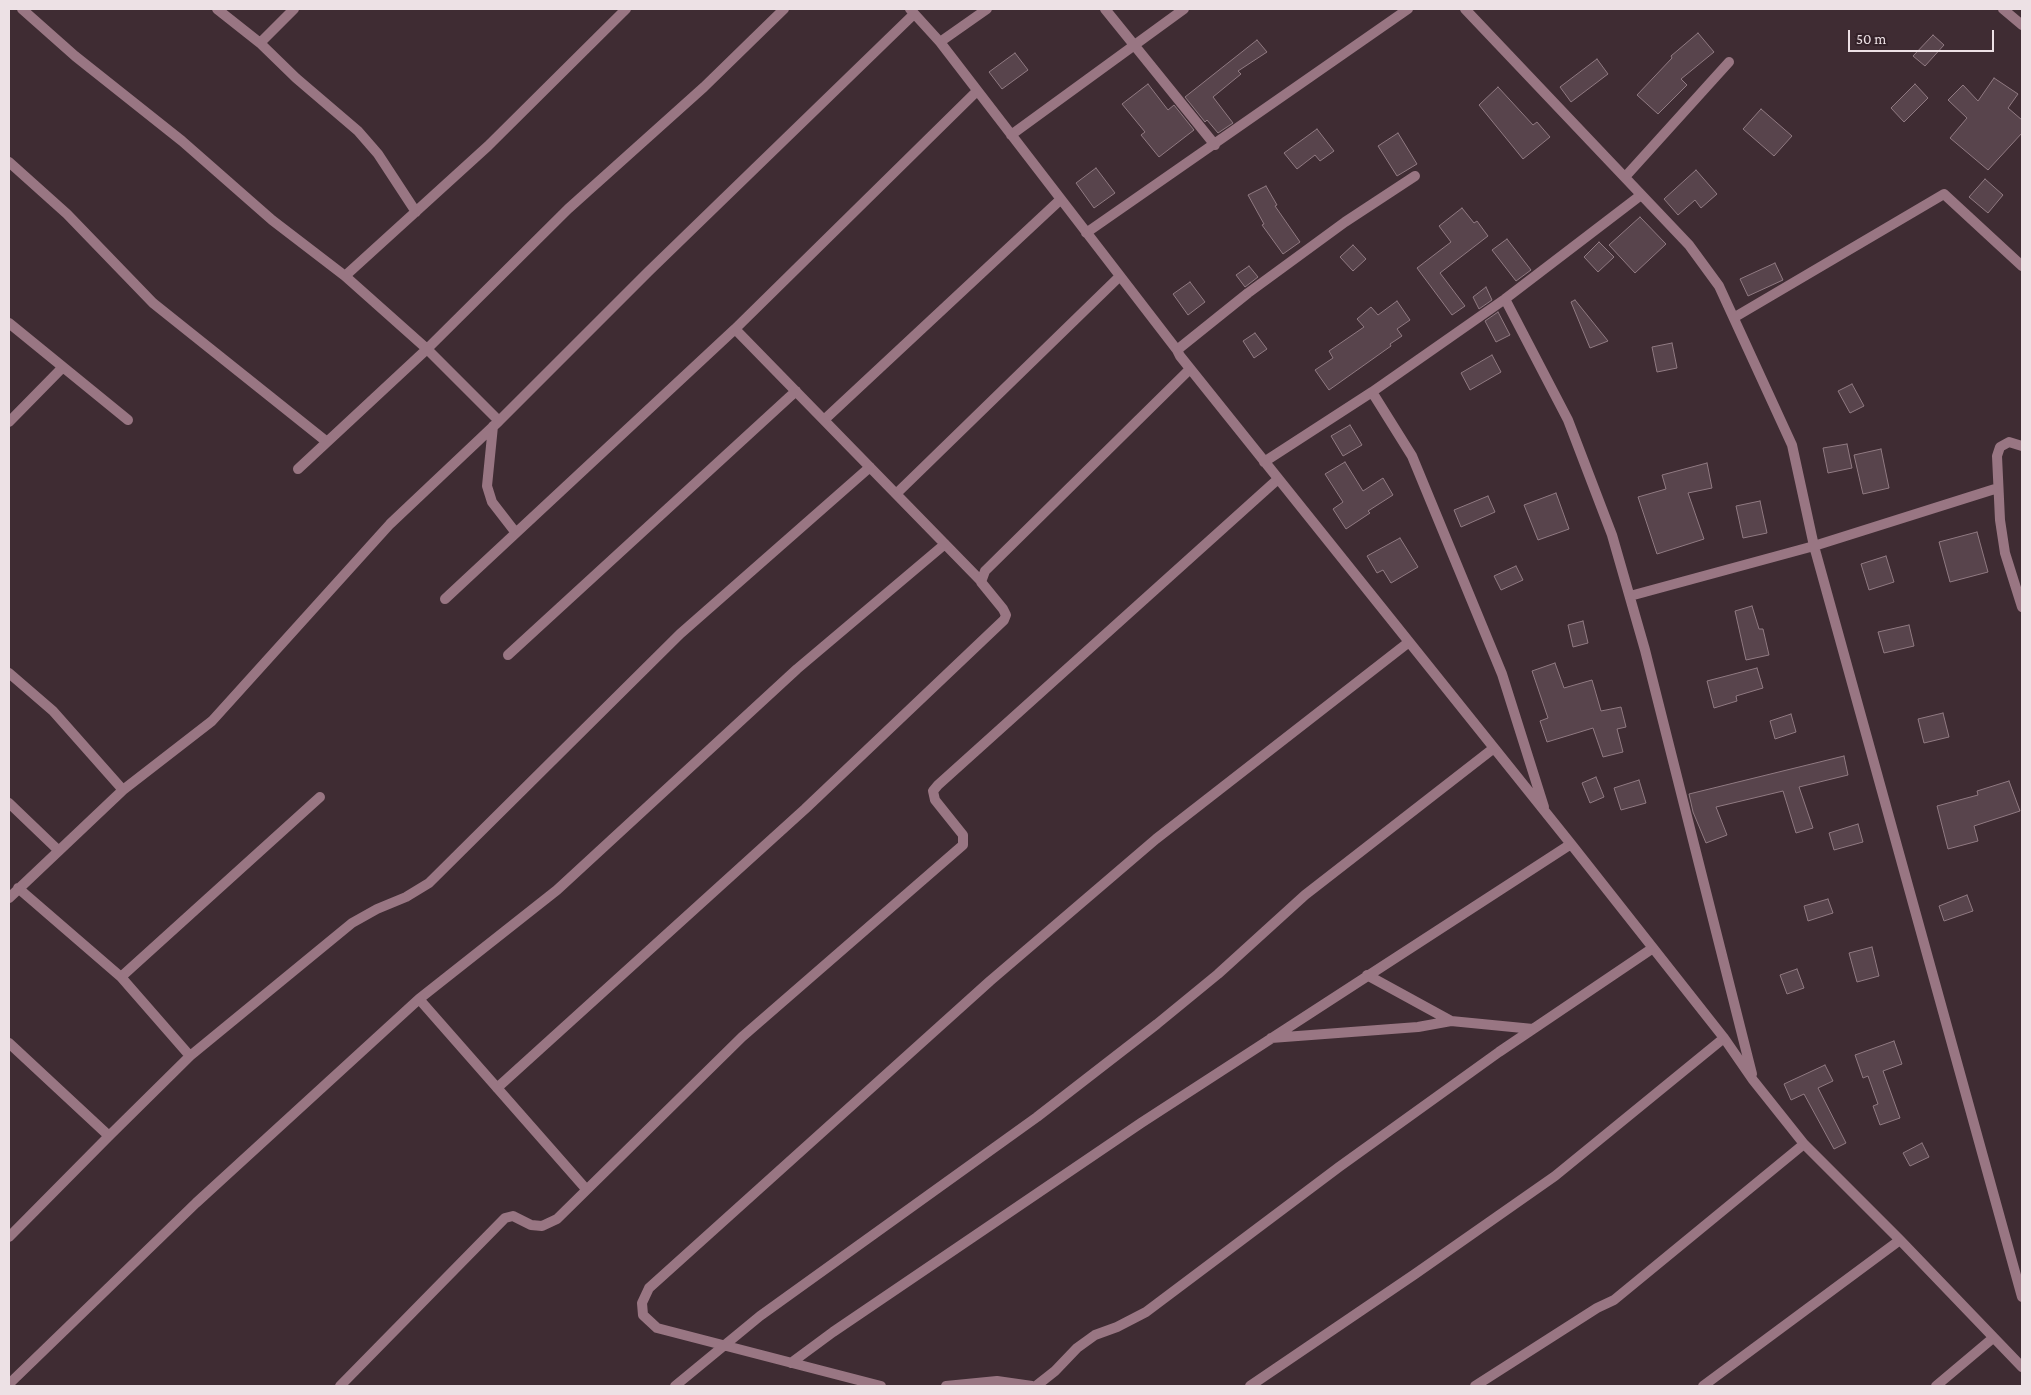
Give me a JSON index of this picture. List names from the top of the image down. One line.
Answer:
{"scale_bar":"50 m"}
